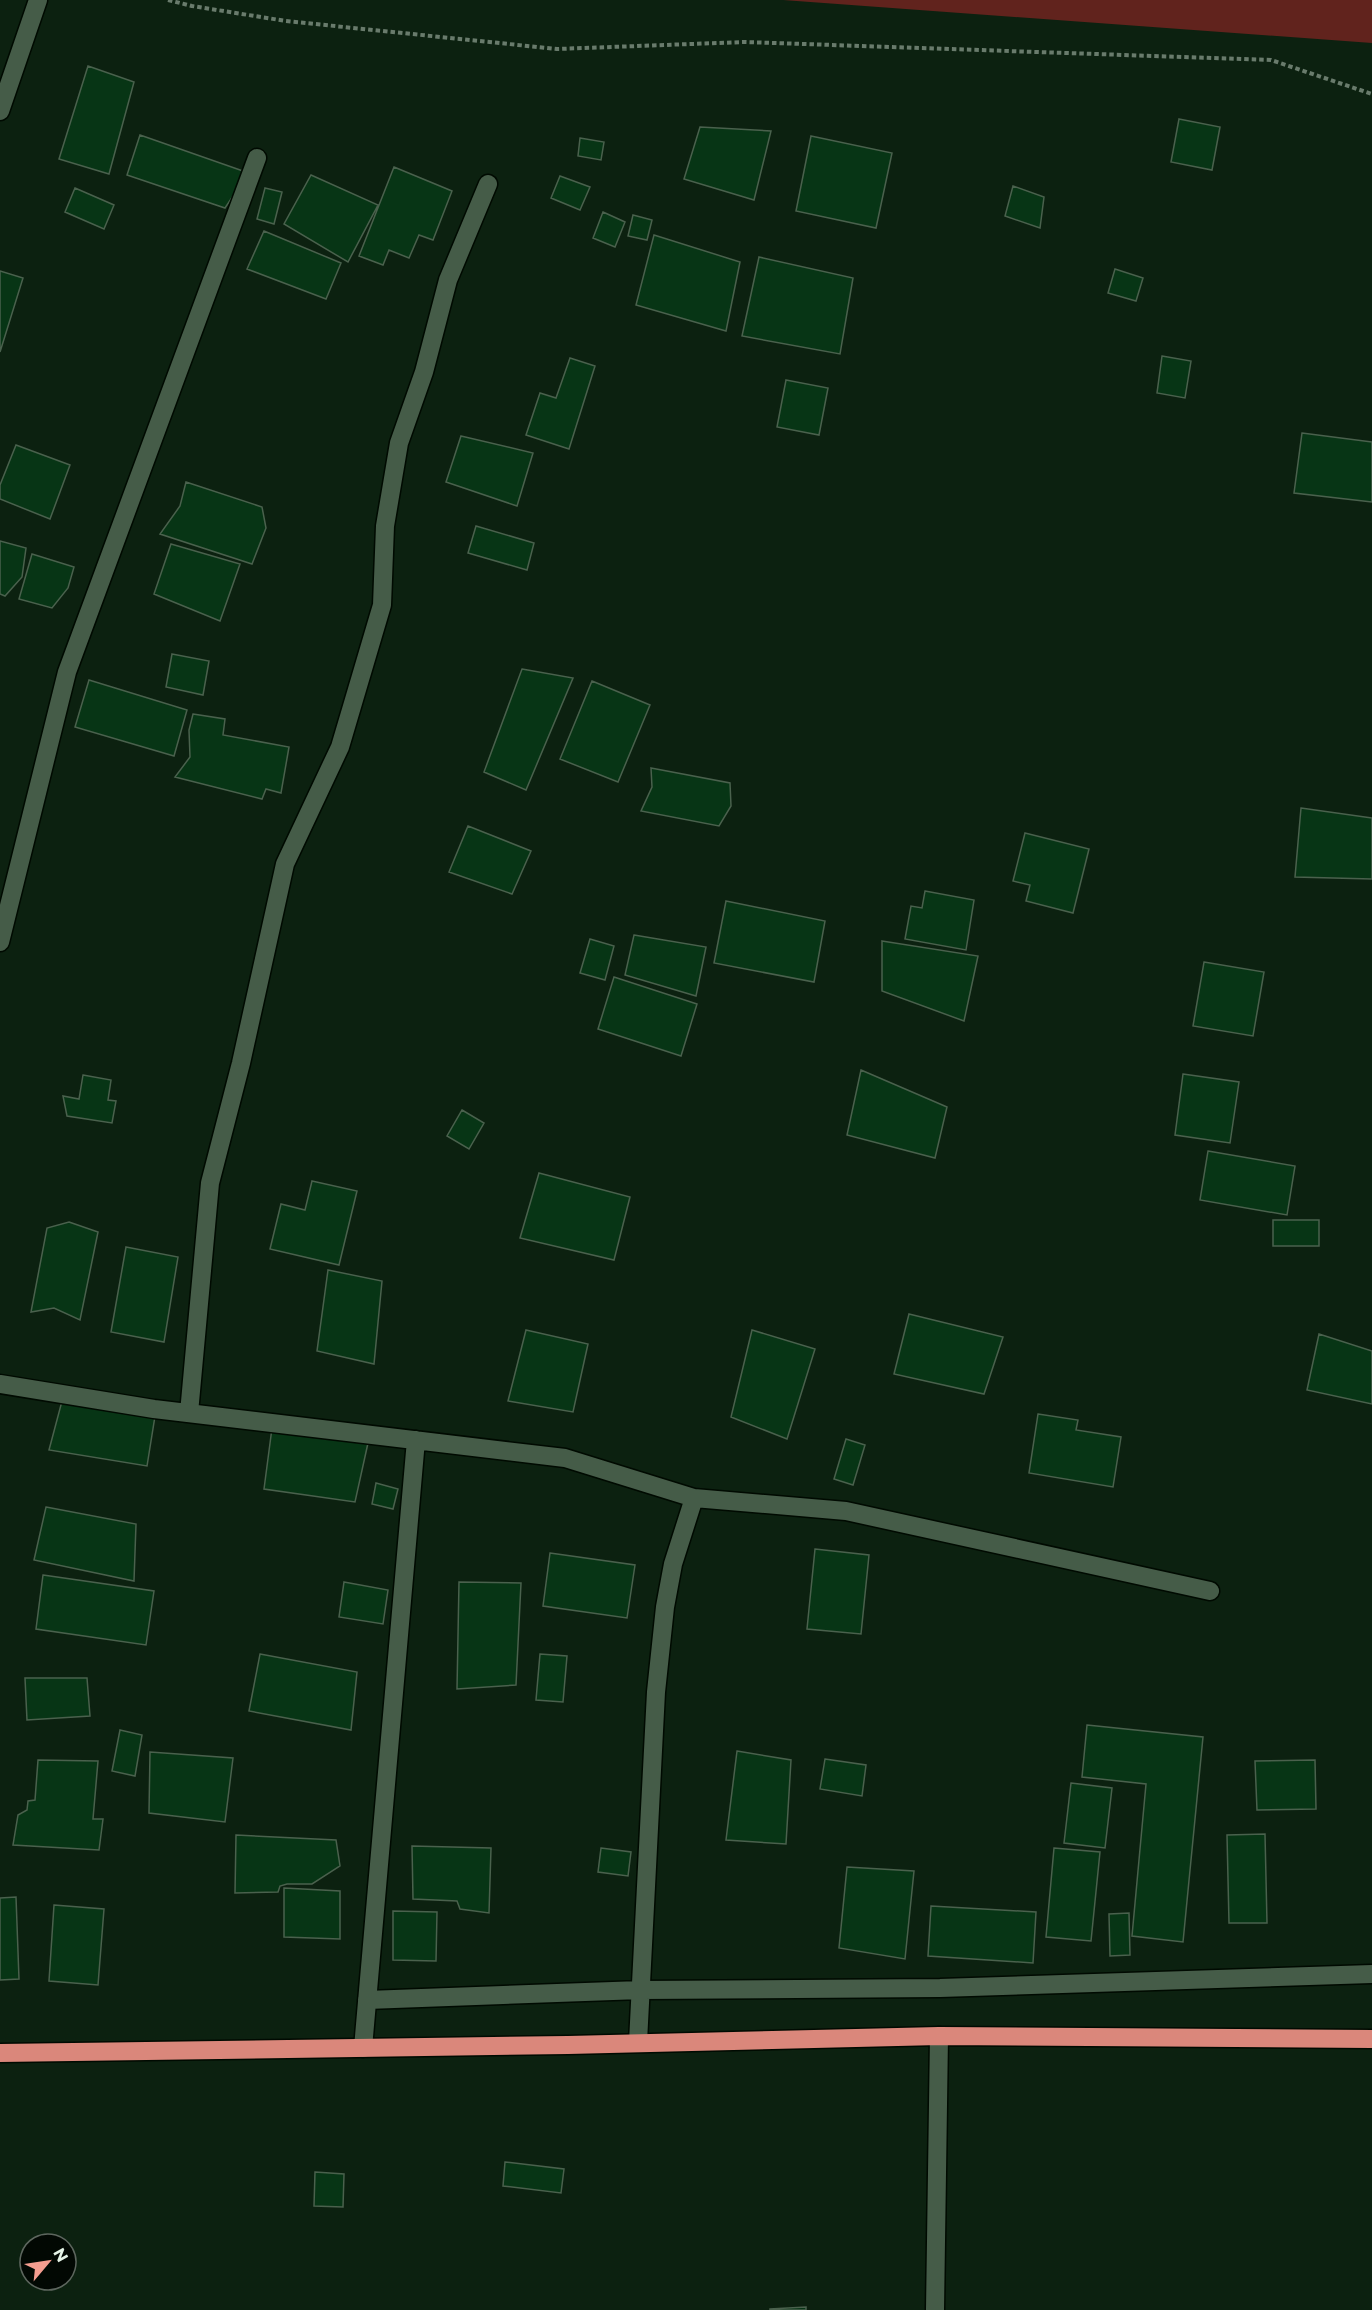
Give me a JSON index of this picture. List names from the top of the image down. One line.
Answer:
{"north":"top right"}
